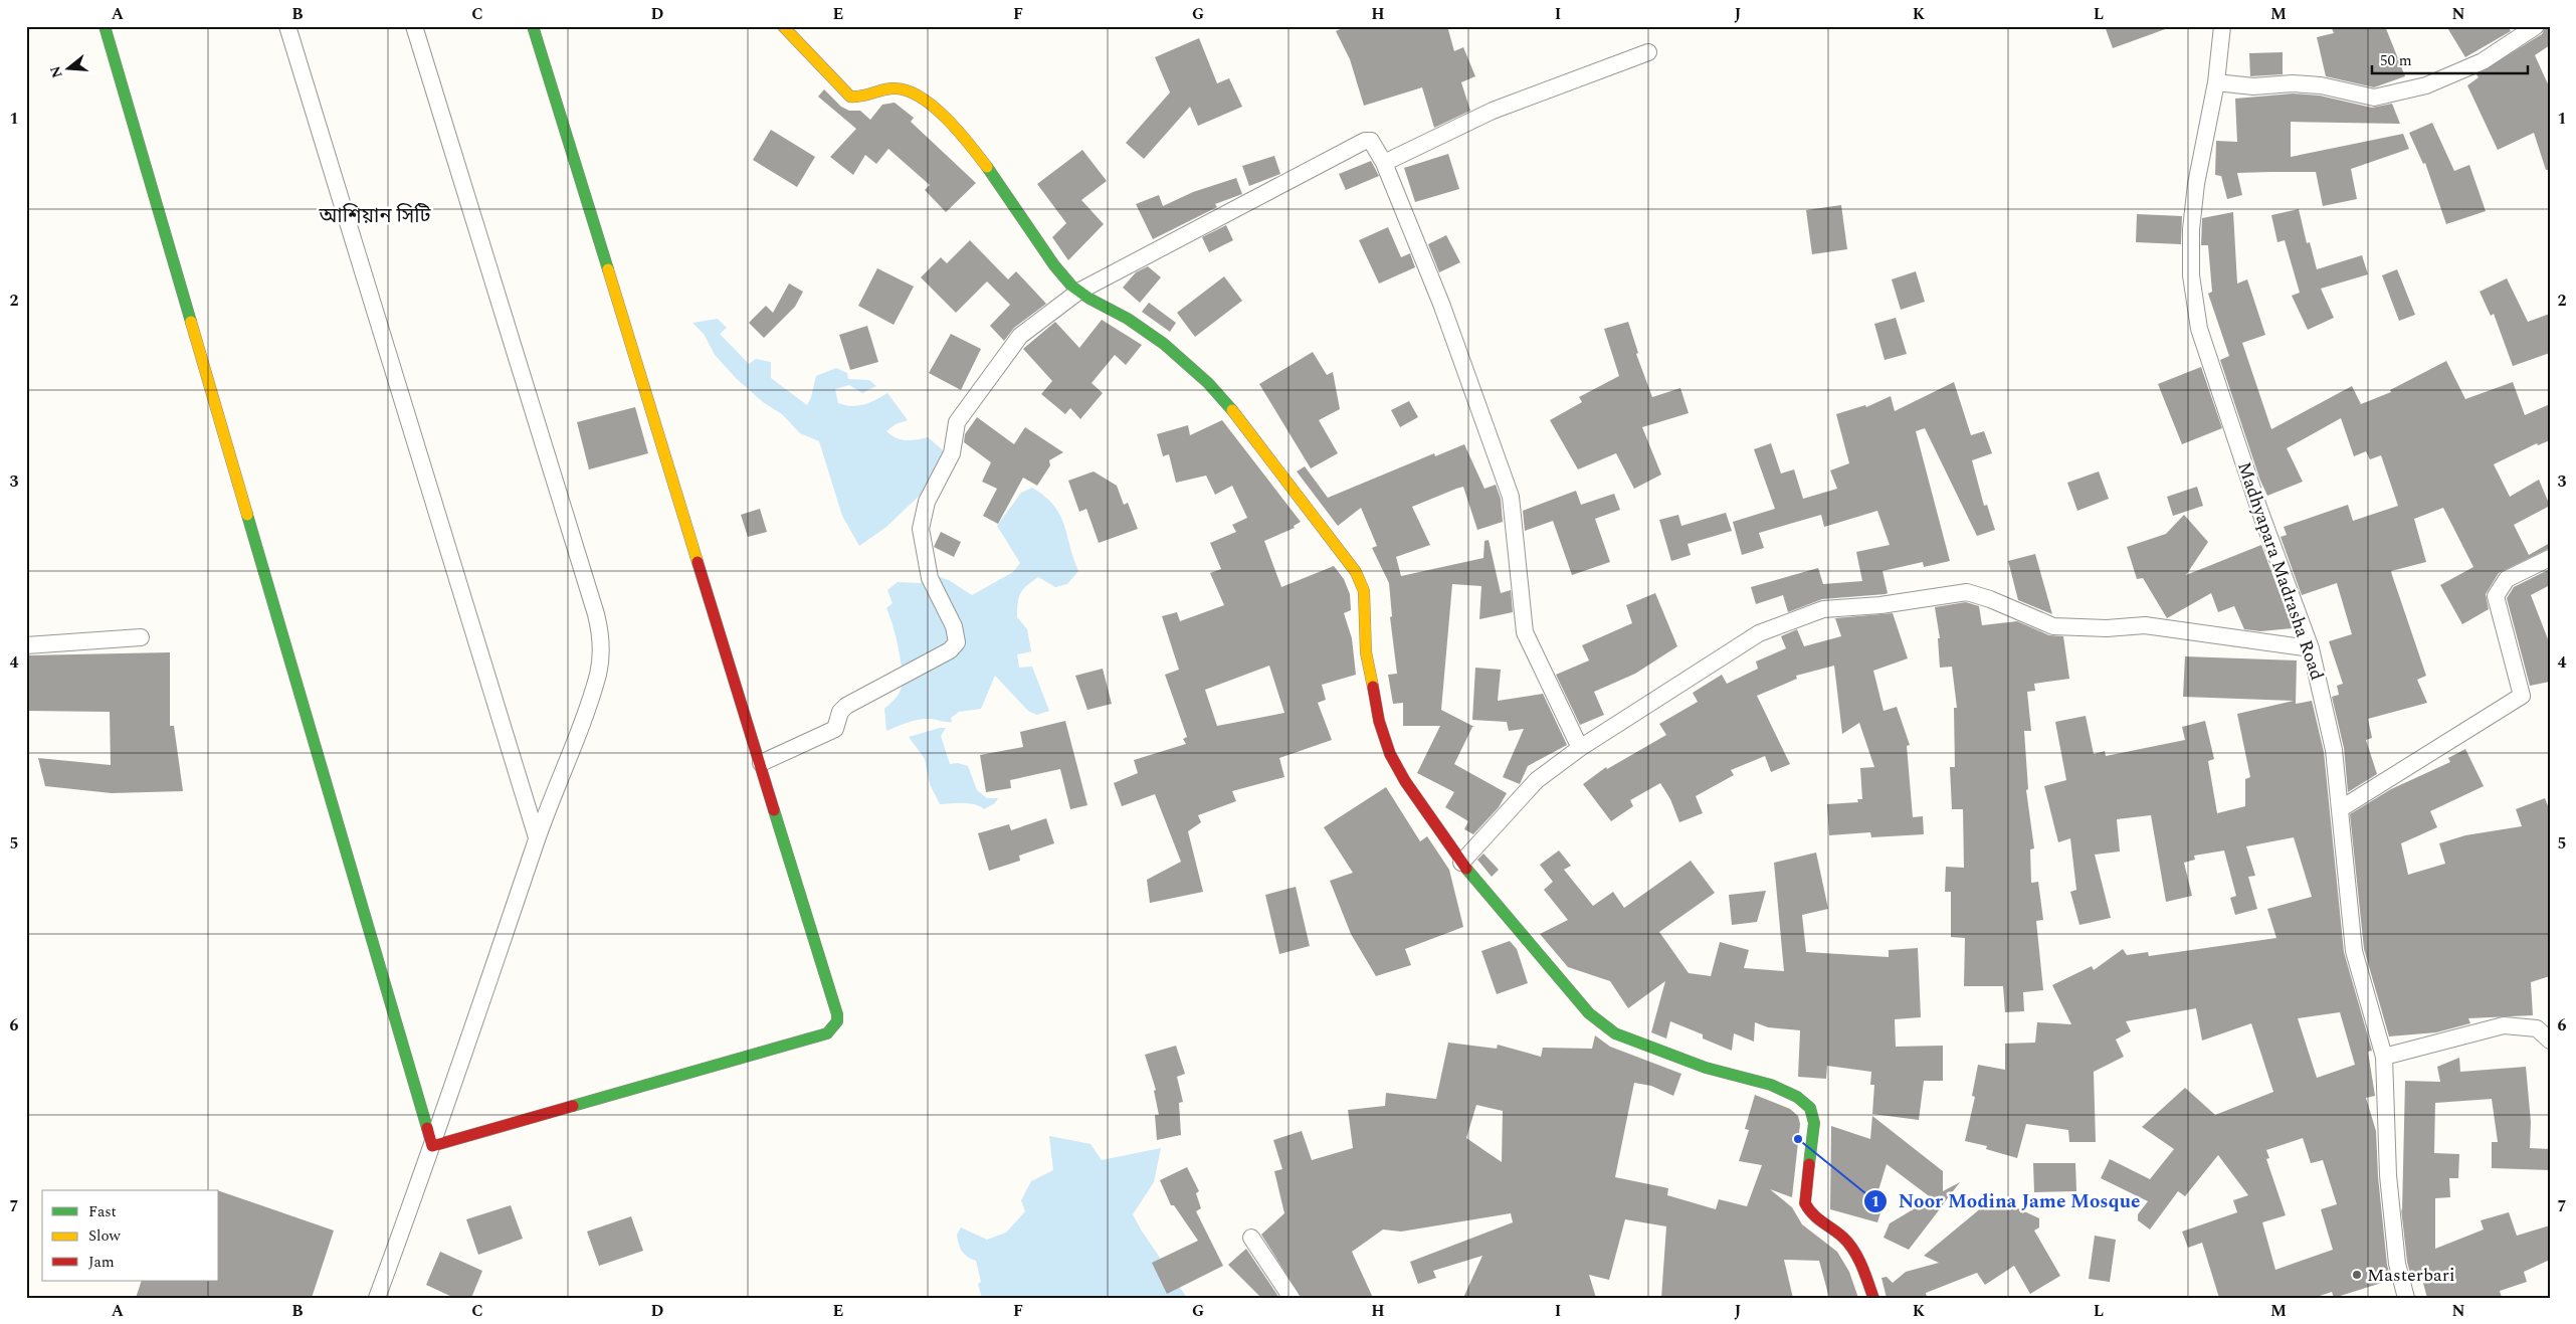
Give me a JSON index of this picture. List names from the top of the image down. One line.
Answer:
{"streets":{"street":["Madhyapara Madrasha Road"]},"districts":["আশিয়ান সিটি"],"places":["Noor Modina Jame Mosque","Masterbari"],"legend":["Fast","Slow","Jam"],"scale_bar":"50 m","north":"left","grid":{"columns":["A","B","C","D","E","F","G","H","I","J","K","L","M","N"],"rows":["1","2","3","4","5","6","7"]}}
